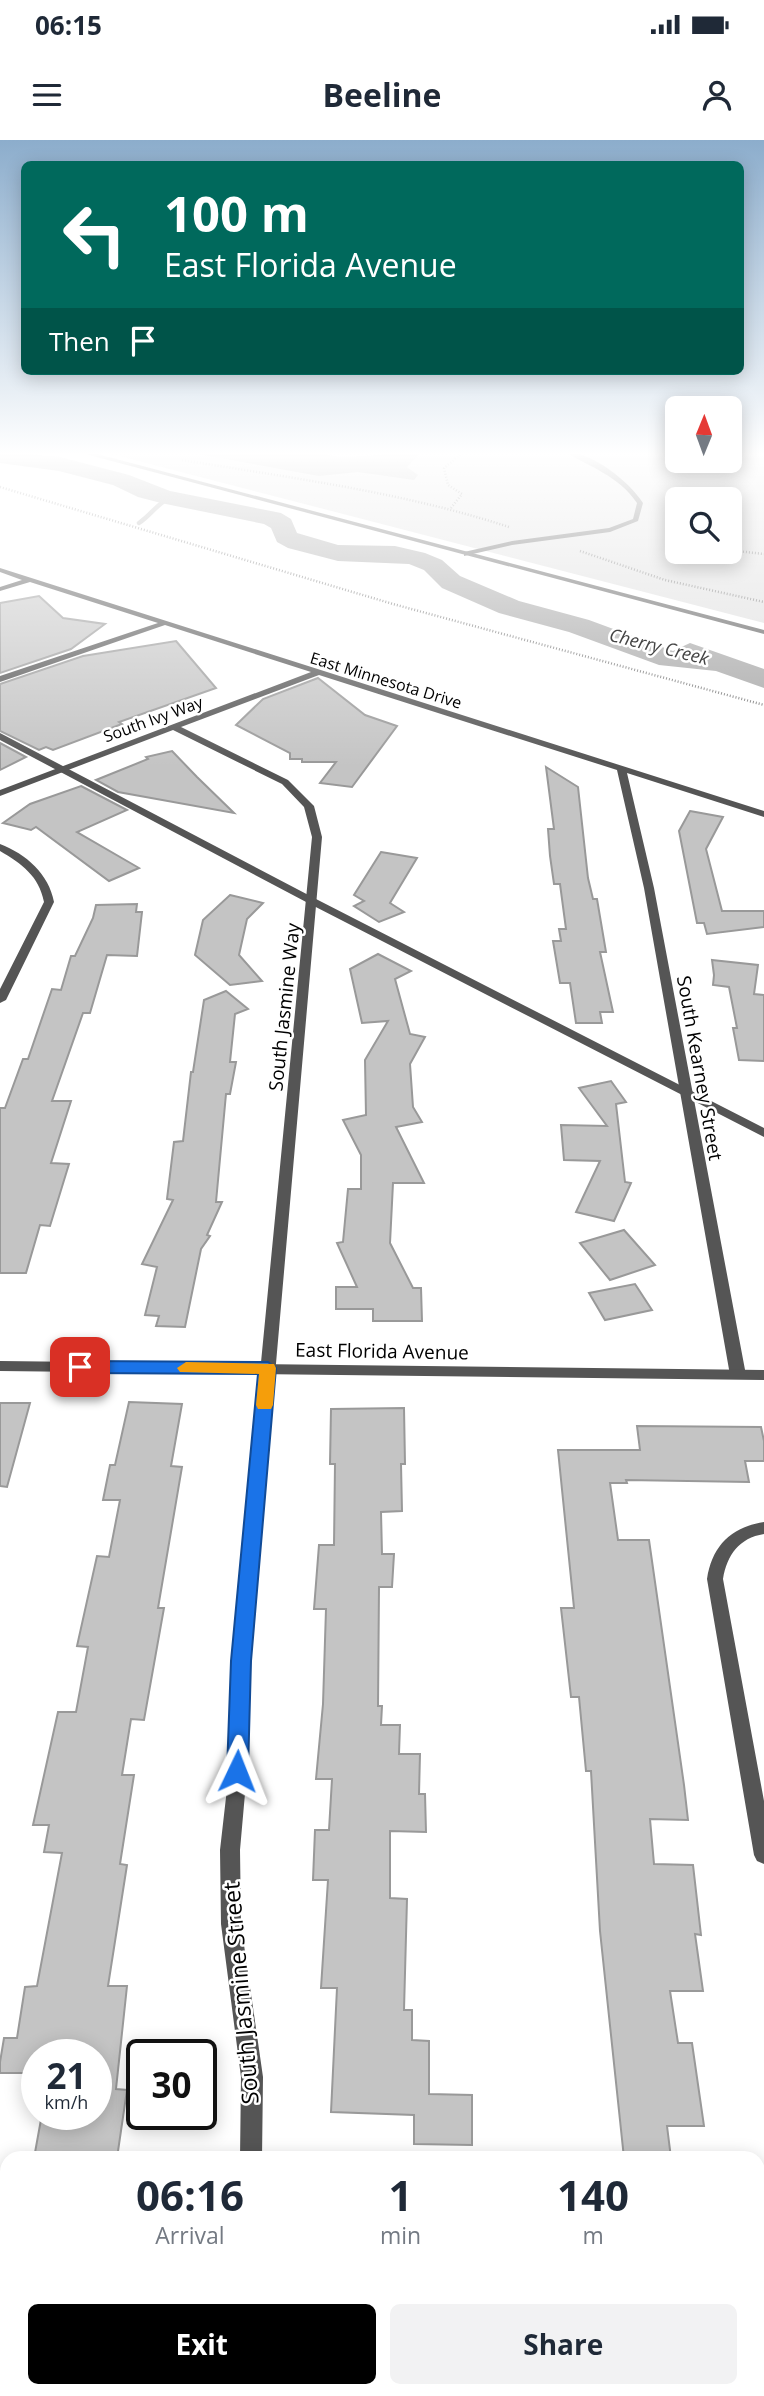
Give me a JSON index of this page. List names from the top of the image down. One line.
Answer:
{"streets":{"street":["East Minnesota Drive","South Ivy Way","South Jasmine Way","South Kearney Street","East Florida Avenue","South Jasmine Street"]},"crossings":[["East Minnesota Drive","South Ivy Way"],["East Minnesota Drive","South Kearney Street"],["South Ivy Way","South Jasmine Way"],["South Jasmine Way","East Florida Avenue"],["South Jasmine Way","South Jasmine Street"],["South Kearney Street","East Florida Avenue"],["East Florida Avenue","South Jasmine Street"]],"water":["Cherry Creek"],"north":"top","page":{"status":"06:15","header":"Beeline","turn":["100 m","East Florida Avenue"],"then":"Then","speed":"21 km/h","limit":"30","eta":["06:16","Arrival","1","min","140","m"],"buttons":["Exit","Share"]}}
